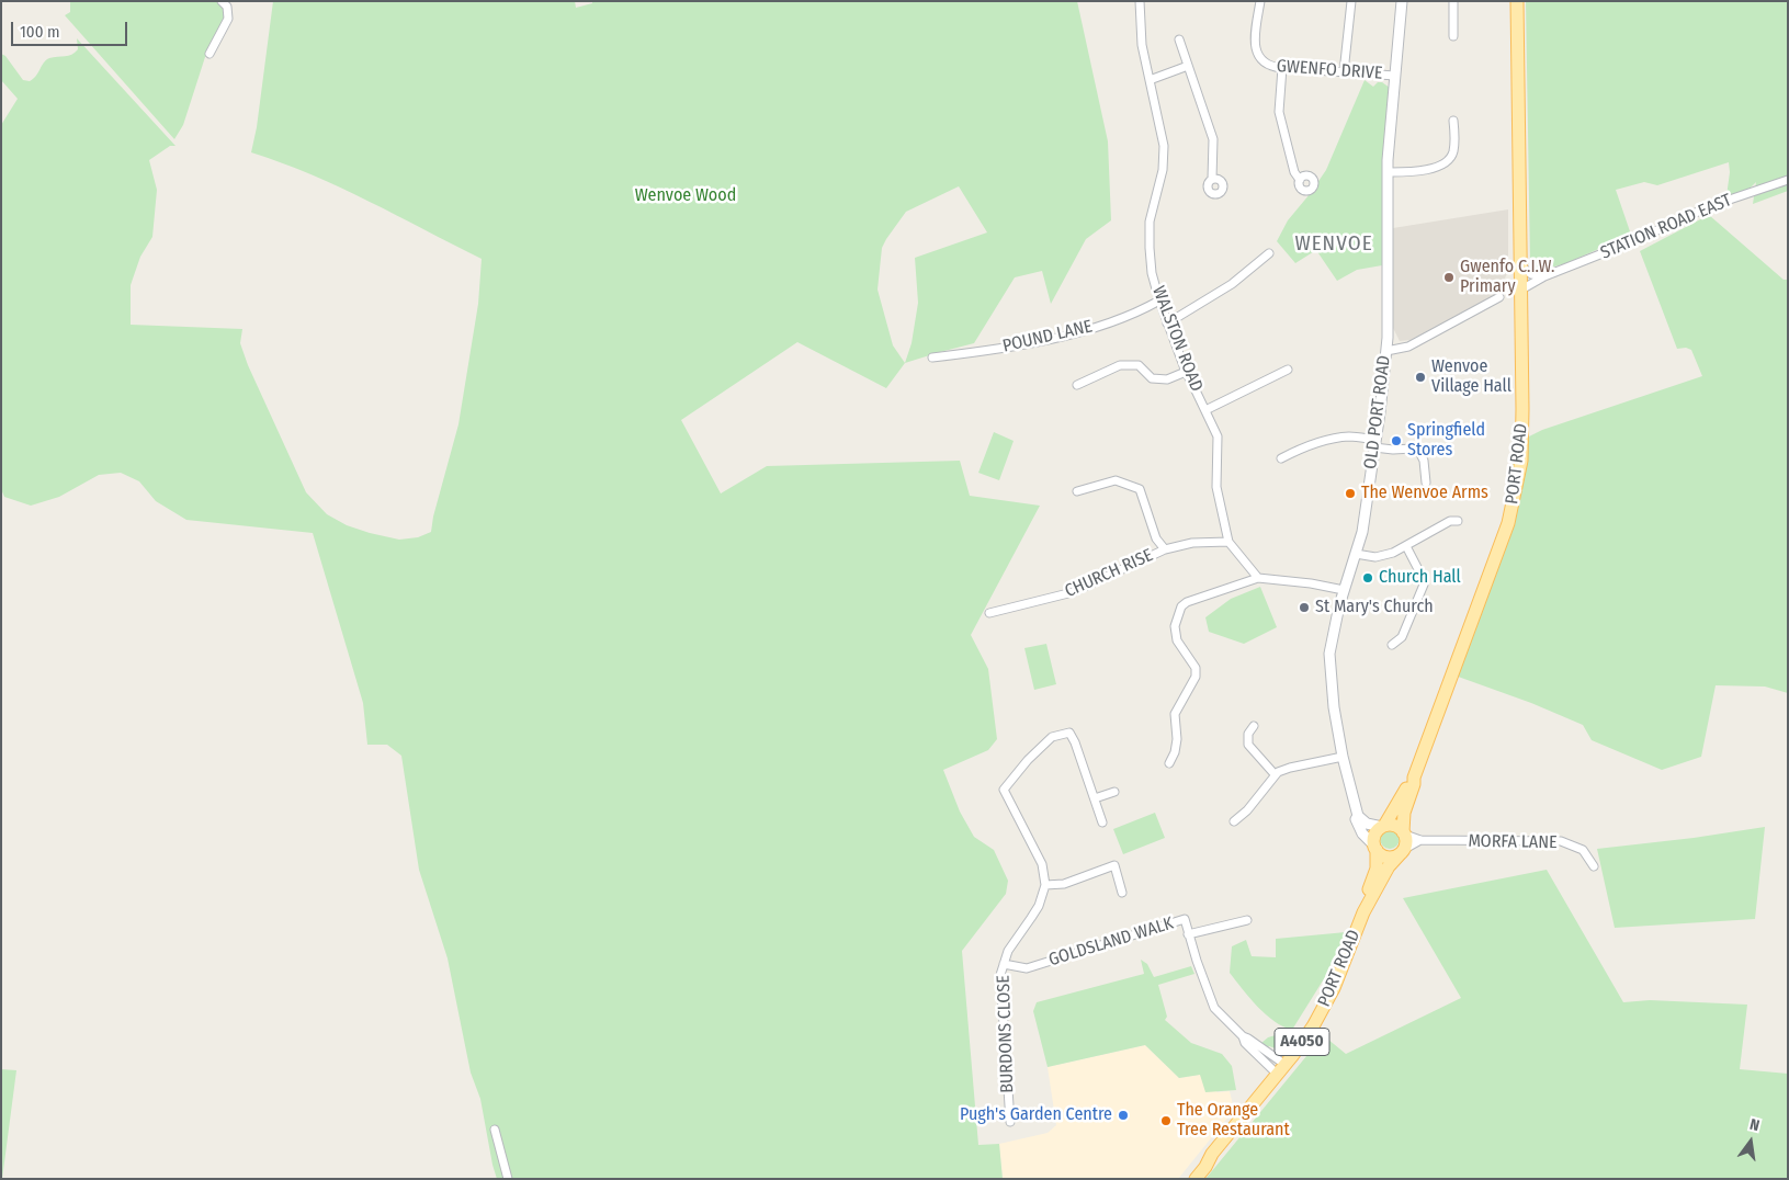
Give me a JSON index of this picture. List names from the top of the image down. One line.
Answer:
{"streets":{"main road":["PORT ROAD","A4050"],"street":["GWENFO DRIVE","STATION ROAD EAST","POUND LANE","WALSTON ROAD","OLD PORT ROAD","CHURCH RISE","MORFA LANE","GOLDSLAND WALK","BURDONS CLOSE"]},"crossings":[["GWENFO DRIVE","OLD PORT ROAD"],["STATION ROAD EAST","PORT ROAD"],["POUND LANE","WALSTON ROAD"],["WALSTON ROAD","CHURCH RISE"],["OLD PORT ROAD","PORT ROAD"],["OLD PORT ROAD","MORFA LANE"],["PORT ROAD","MORFA LANE"],["PORT ROAD","GOLDSLAND WALK"],["GOLDSLAND WALK","BURDONS CLOSE"]],"districts":["WENVOE"],"parks":["Wenvoe Wood"],"places":["Gwenfo C.I.W. Primary","Wenvoe Village Hall","Springfield Stores","The Wenvoe Arms","Church Hall","St Mary's Church","Pugh's Garden Centre","The Orange Tree Restaurant"],"scale_bar":"100 m","north":"top"}
